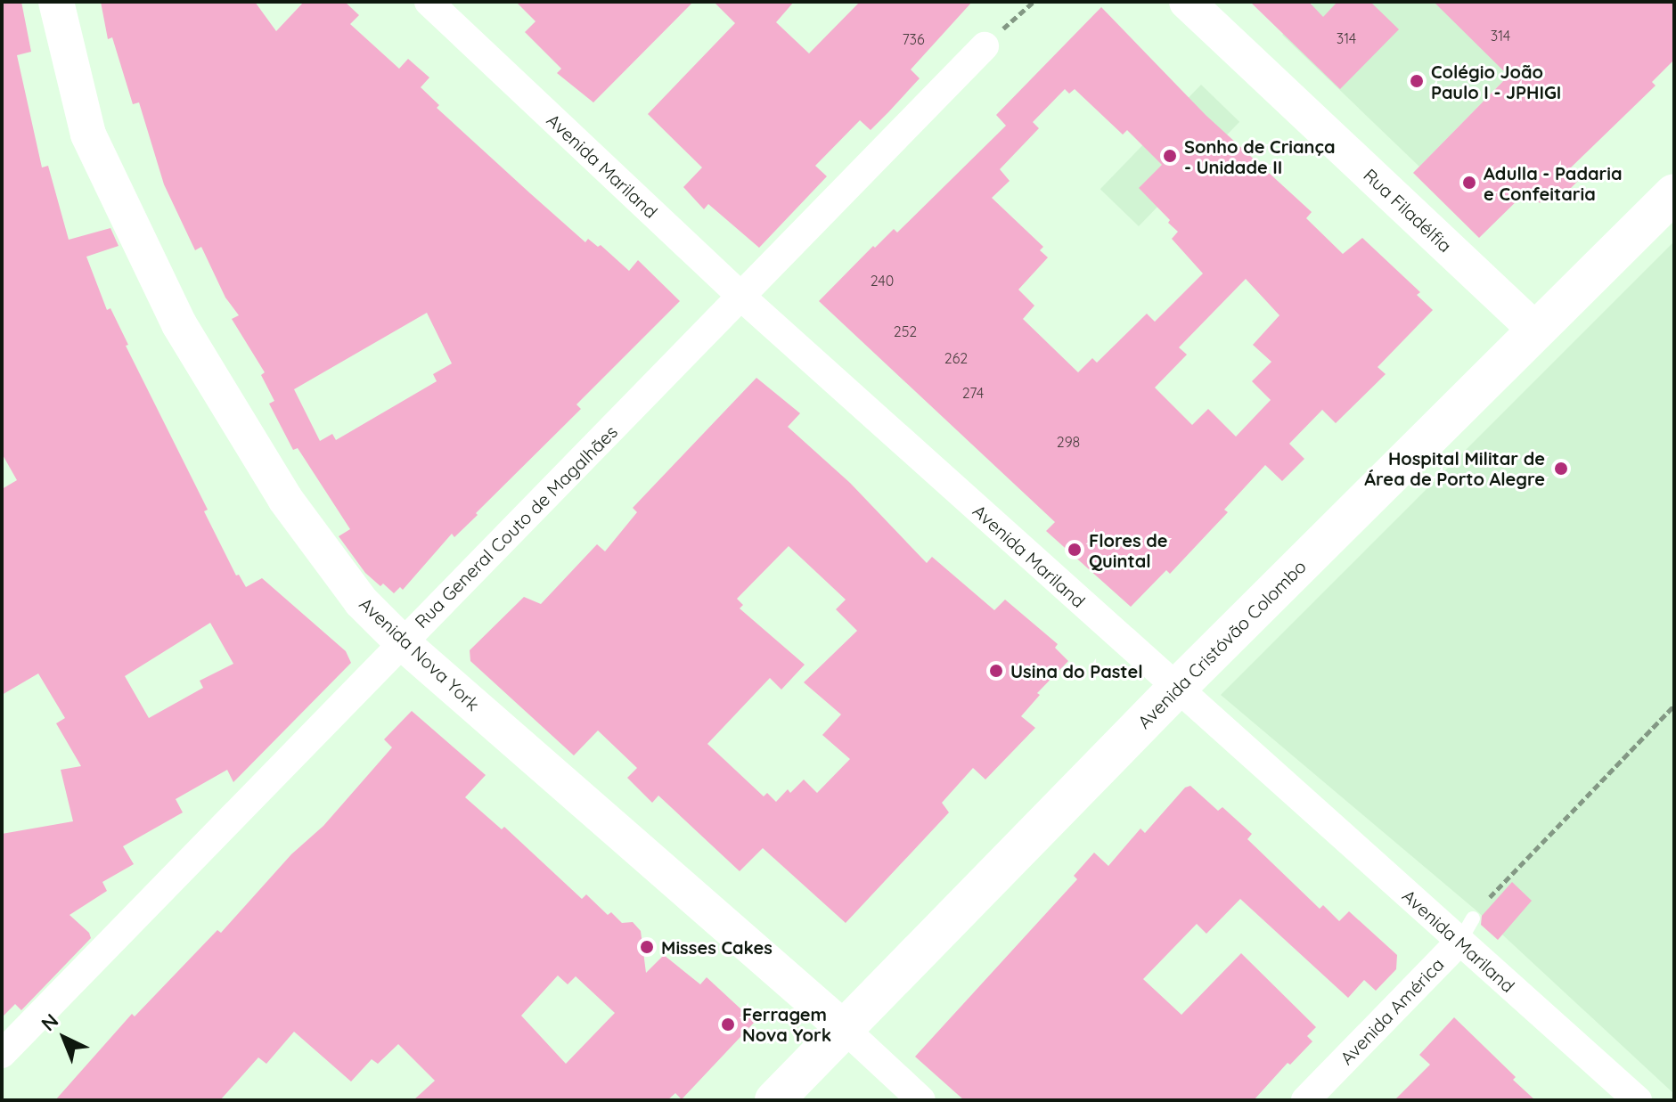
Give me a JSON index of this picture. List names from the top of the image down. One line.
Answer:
{"streets":{"main road":["Avenida Cristóvão Colombo"],"street":["Avenida Mariland","Rua Filadélfia","Rua General Couto de Magalhães","Avenida Nova York","Avenida América"]},"crossings":[["Avenida Mariland","Rua General Couto de Magalhães"],["Avenida Mariland","Avenida Cristóvão Colombo"],["Avenida Mariland","Avenida América"],["Rua Filadélfia","Avenida Cristóvão Colombo"],["Rua General Couto de Magalhães","Avenida Nova York"],["Avenida Cristóvão Colombo","Avenida Nova York"]],"places":["Colégio João Paulo I - JPHIGI","Sonho de Criança - Unidade II","Adulla - Padaria e Confeitaria","Hospital Militar de Área de Porto Alegre","Flores de Quintal","Usina do Pastel","Misses Cakes","Ferragem Nova York"],"house_numbers":["314","314","736","240","252","262","274","298"],"north":"top left"}
